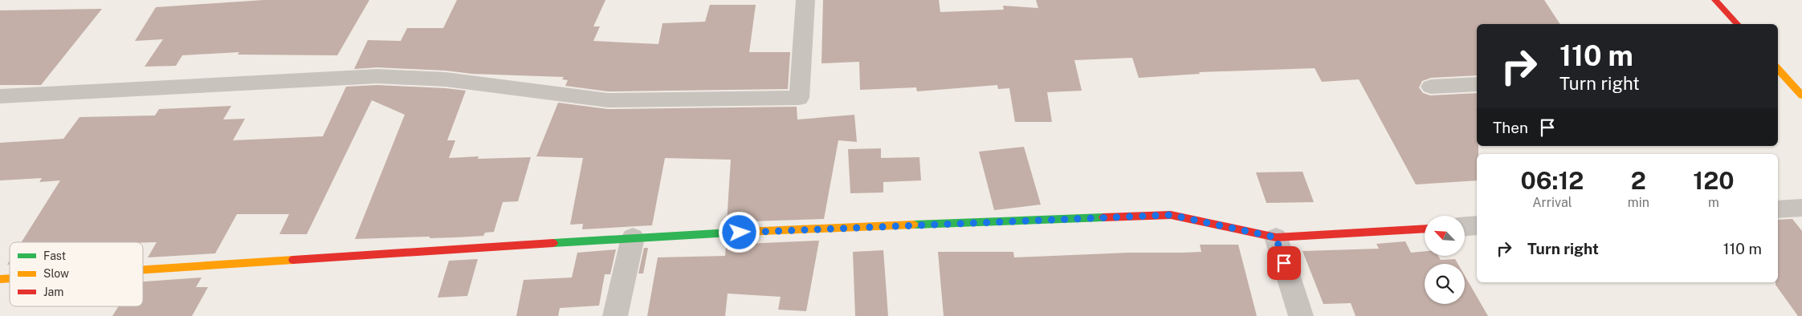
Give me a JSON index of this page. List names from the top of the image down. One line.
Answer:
{"legend":["Fast","Slow","Jam"],"north":"top left","page":{"turn":["110 m","Turn right"],"then":"Then","eta":["06:12","Arrival","2","min","120","m"],"list":[{"name":"Turn right","value":"110 m"}]}}
